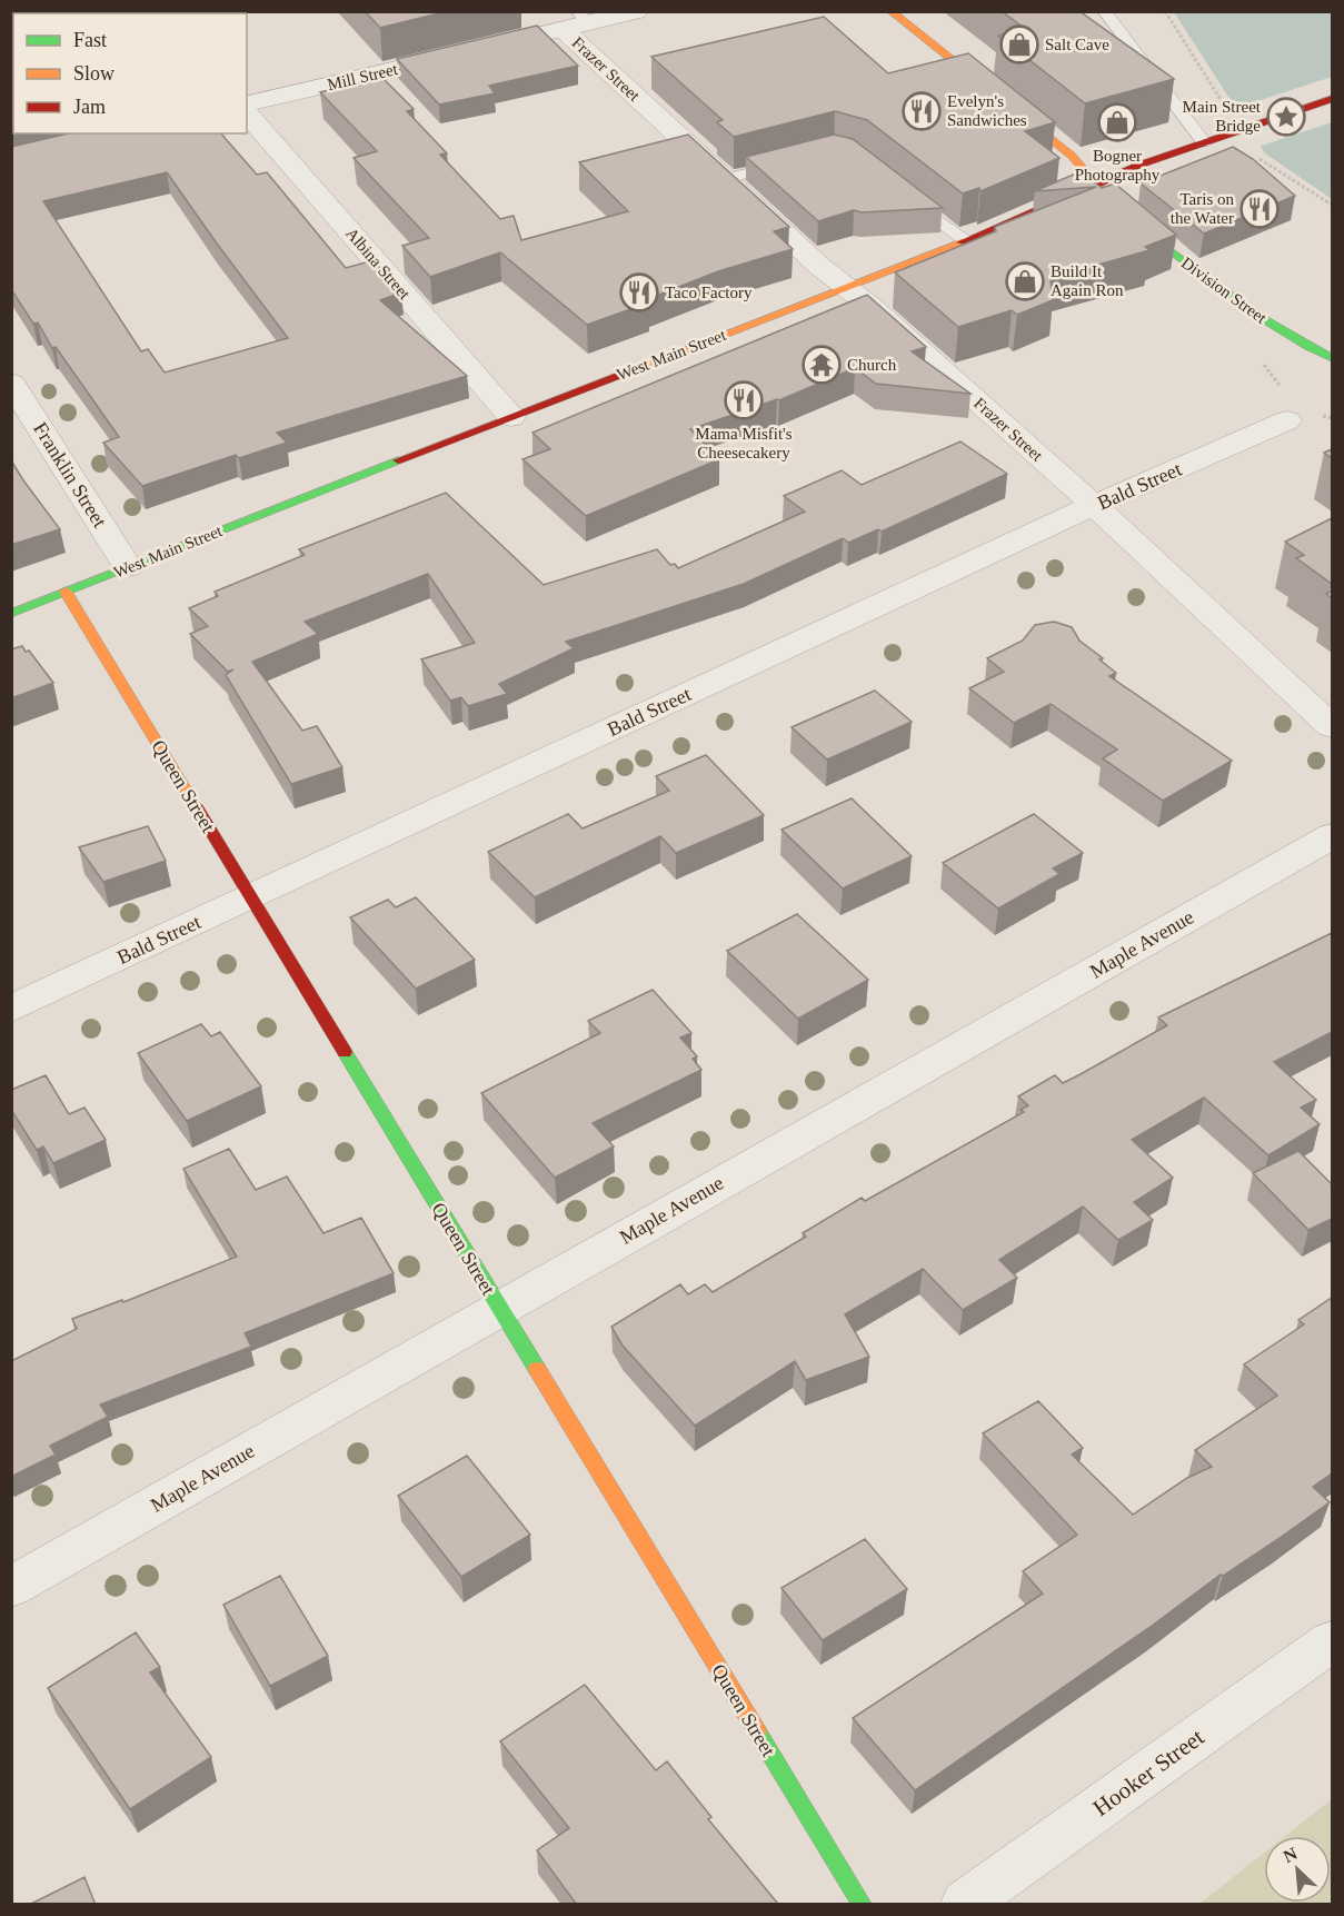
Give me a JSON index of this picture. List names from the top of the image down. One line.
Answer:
{"streets":{"main road":["Division Street","West Main Street","Queen Street"],"street":["Frazer Street","Mill Street","Albina Street","Franklin Street","Bald Street","Maple Avenue","Hooker Street"]},"crossings":[["Frazer Street","West Main Street"],["Frazer Street","Bald Street"],["Albina Street","West Main Street"],["Division Street","West Main Street"],["West Main Street","Franklin Street"],["West Main Street","Queen Street"],["Bald Street","Queen Street"],["Queen Street","Maple Avenue"]],"places":{"shop":["Salt Cave","Bogner Photography","Build It Again Ron"],"restaurant":["Evelyn's Sandwiches","Taris on the Water","Taco Factory","Mama Misfit's Cheesecakery"],"place":["Main Street Bridge"],"temple":["Church"]},"legend":["Fast","Slow","Jam"],"north":"top left"}
